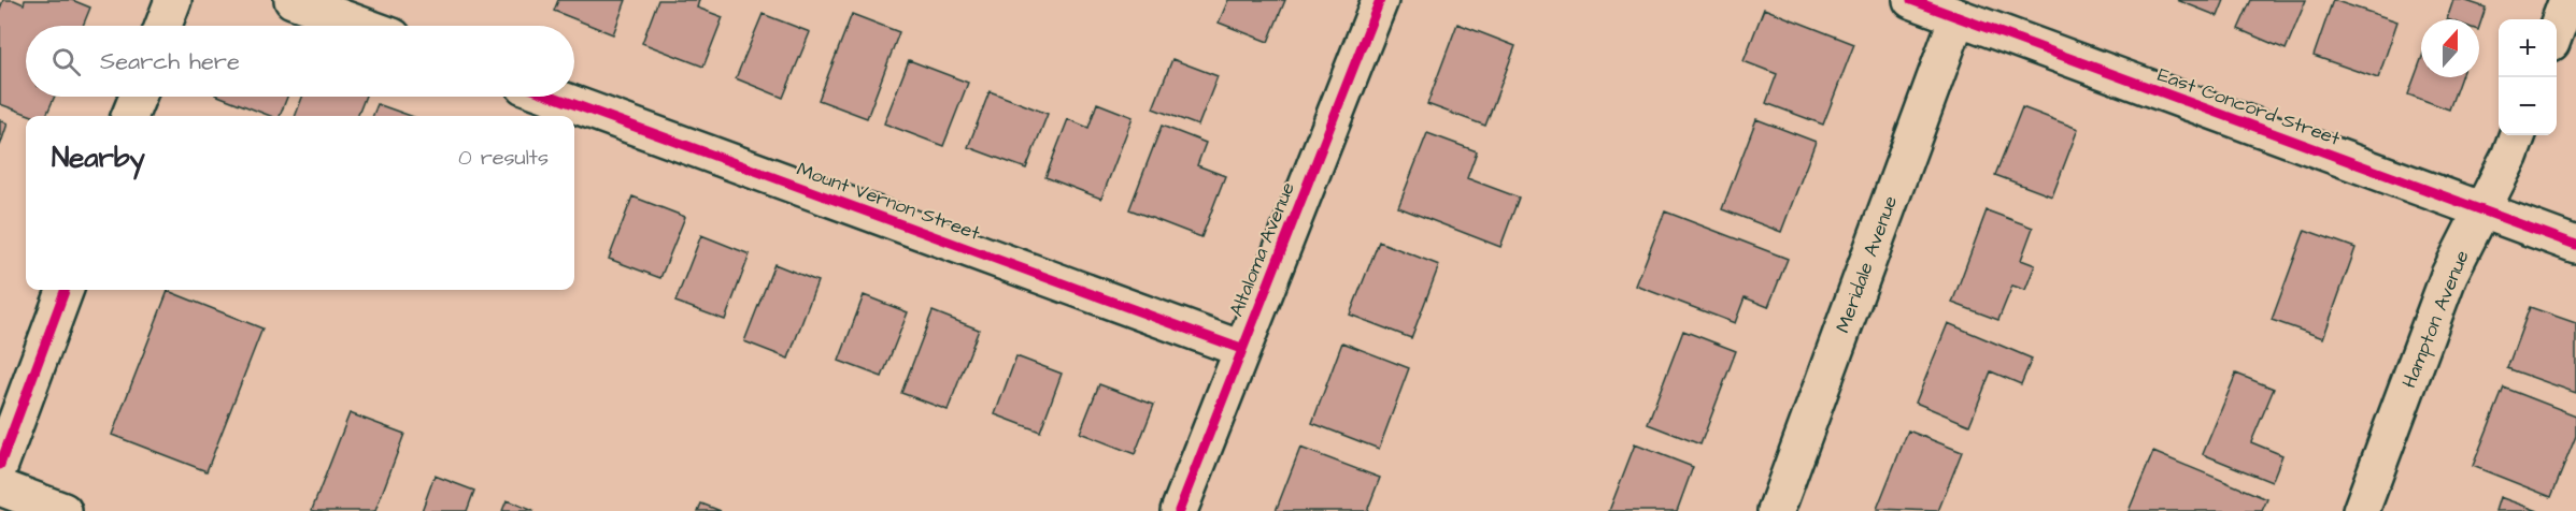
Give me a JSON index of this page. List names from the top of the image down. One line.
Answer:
{"streets":{"street":["East Concord Street","Mount Vernon Street","Altaloma Avenue","Meridale Avenue","Hampton Avenue"]},"crossings":[["East Concord Street","Meridale Avenue"],["East Concord Street","Hampton Avenue"],["Mount Vernon Street","Altaloma Avenue"]],"north":"top","page":{"map_buttons":["+","−"],"search":"Search here","heading":["Nearby","0 results"]}}
